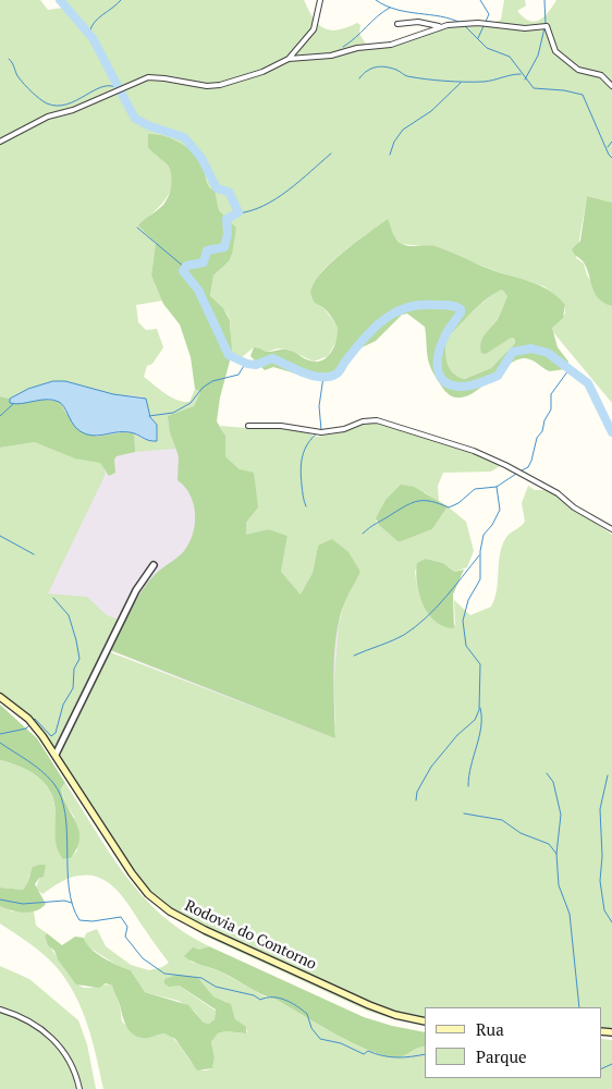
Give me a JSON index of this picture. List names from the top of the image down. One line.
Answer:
{"streets":{"main road":["Rodovia do Contorno"]},"legend":["Rua","Parque"]}
